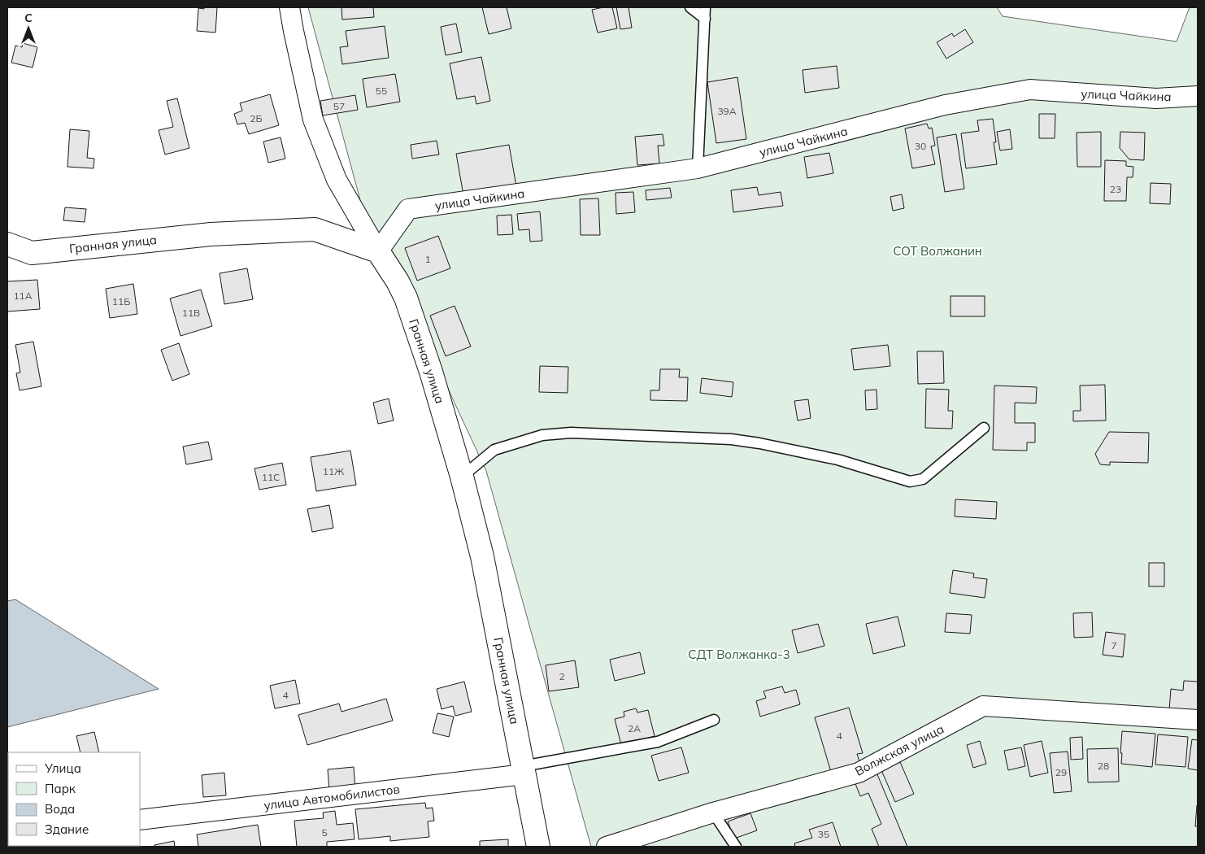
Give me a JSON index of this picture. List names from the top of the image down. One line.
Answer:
{"streets":{"street":["улица Чайкина","Гранная улица","Волжская улица","улица Автомобилистов"]},"crossings":[["улица Чайкина","Гранная улица"],["Гранная улица","улица Автомобилистов"]],"parks":["СОТ Волжанин","СДТ Волжанка-3"],"house_numbers":["55","57","39А","2Б","30","23","1","11А","11Б","11В","11Ж","11С","7","2","4","2А","4","28","29","5","35"],"legend":["Улица","Парк","Вода","Здание"],"north":"top"}
